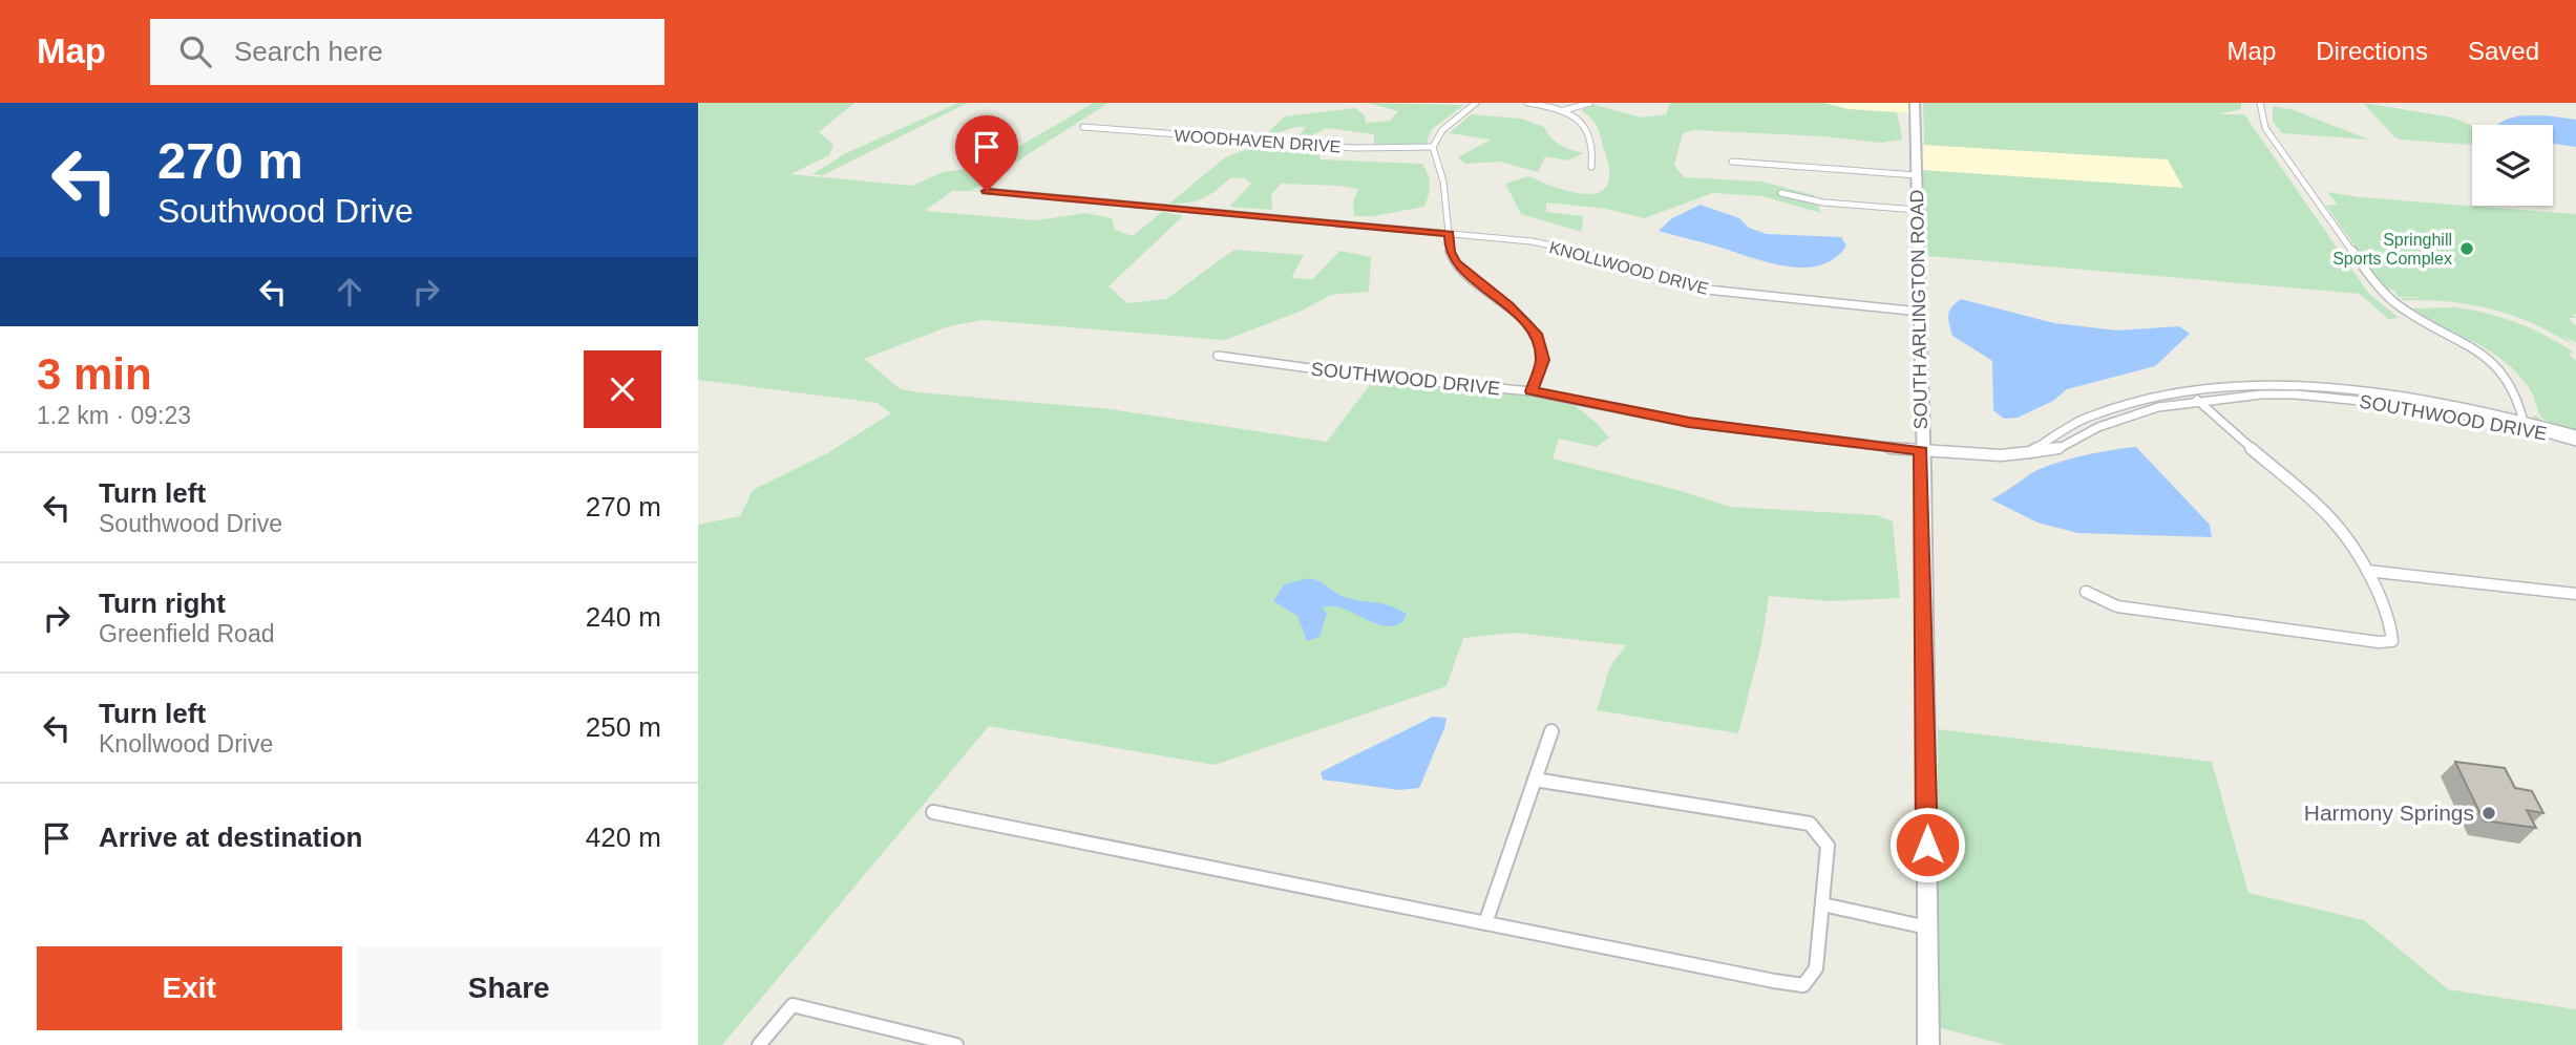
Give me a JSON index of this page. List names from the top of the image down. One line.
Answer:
{"streets":{"main road":["SOUTH ARLINGTON ROAD"],"street":["WOODHAVEN DRIVE","KNOLLWOOD DRIVE","SOUTHWOOD DRIVE"]},"crossings":[["KNOLLWOOD DRIVE","SOUTH ARLINGTON ROAD"],["SOUTH ARLINGTON ROAD","SOUTHWOOD DRIVE"]],"places":["Springhill Sports Complex","Harmony Springs"],"page":{"header":"Map","search":"Search here","nav":["Map","Directions","Saved"],"turn":["270 m","Southwood Drive"],"heading":["3 min","1.2 km · 09:23"],"list":[{"name":"Turn left","note":"Southwood Drive","value":"270 m"},{"name":"Turn right","note":"Greenfield Road","value":"240 m"},{"name":"Turn left","note":"Knollwood Drive","value":"250 m"},{"name":"Arrive at destination","value":"420 m"}],"buttons":["Exit","Share"]}}
